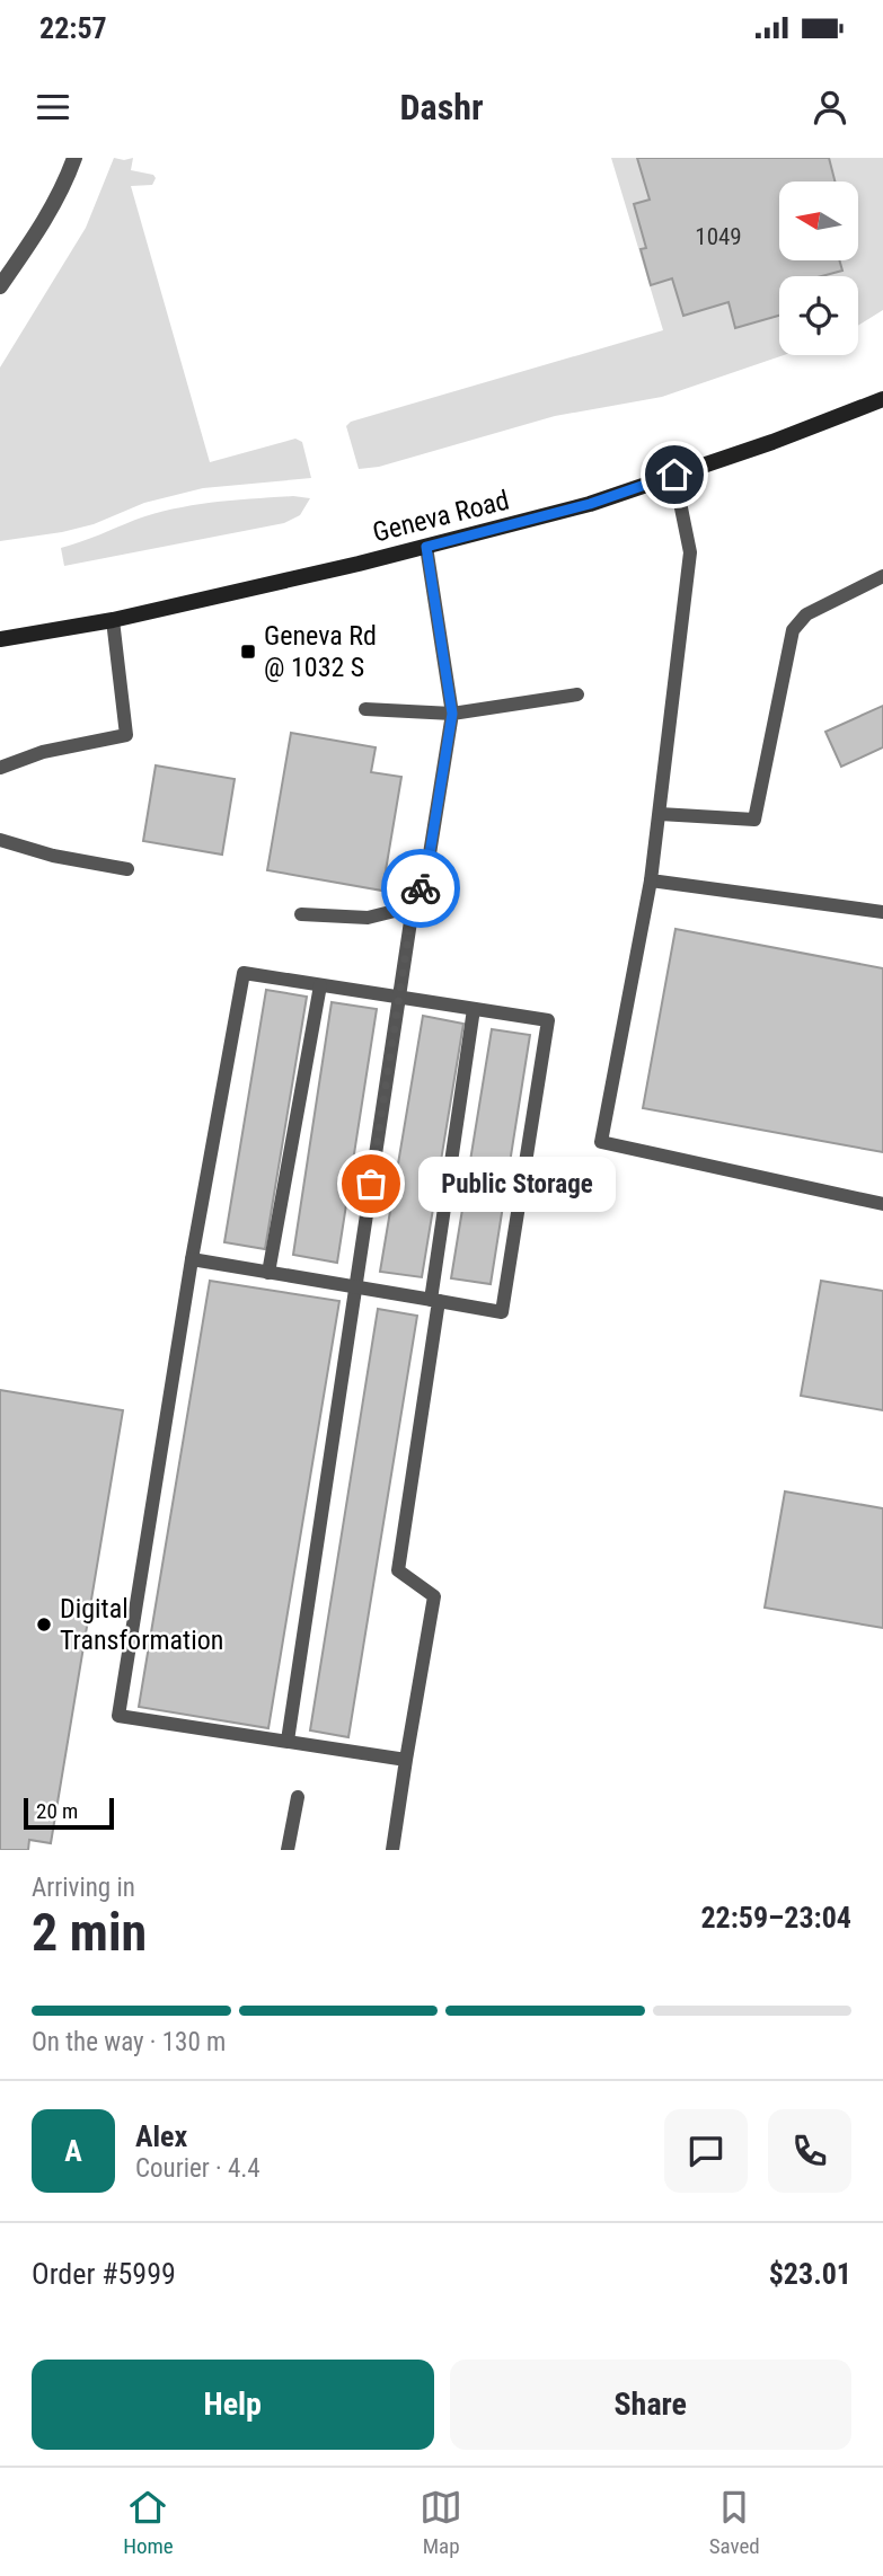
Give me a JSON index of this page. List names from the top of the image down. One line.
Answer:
{"streets":{"main road":["Geneva Road"]},"places":{"transit":["Geneva Rd @ 1032 S"],"other":["Public Storage","Digital Transformation"]},"house_numbers":["1049"],"scale_bar":"20 m","north":"left","page":{"status":"22:57","header":"Dashr","bubble":"Public Storage","scale":"20 m","heading":["2 min","Arriving in","22:59–23:04"],"panel":["Alex","Courier · 4.4","Order #5999","$23.01"],"bar":"On the way · 130 m","round":"A","buttons":["Help","Share"],"tabs":["Home","Map","Saved"]}}
